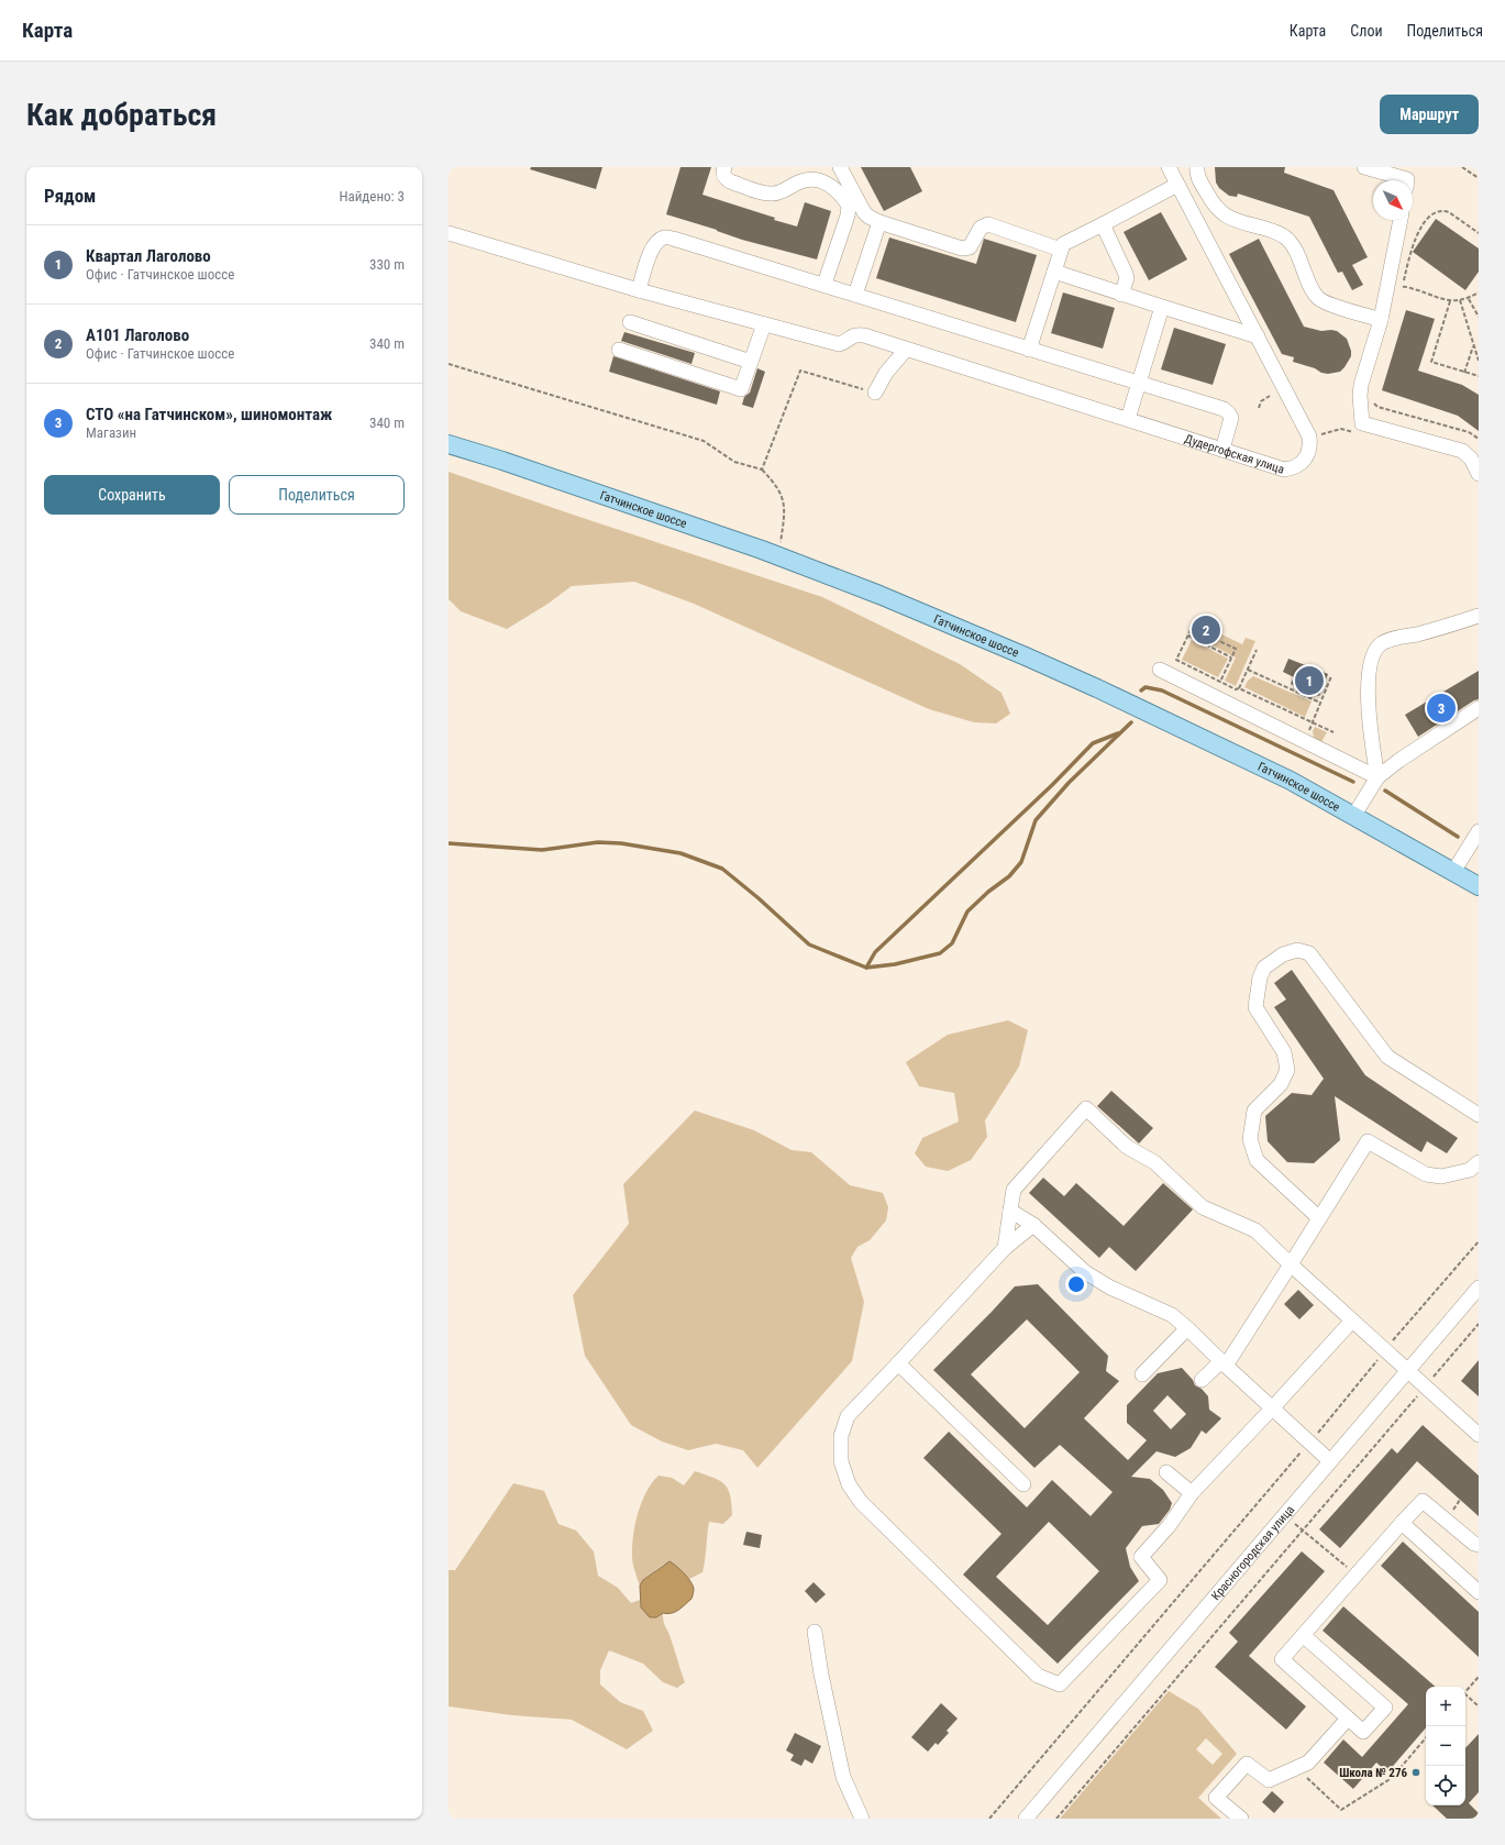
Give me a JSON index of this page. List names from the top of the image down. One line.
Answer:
{"streets":{"main road":["Гатчинское шоссе"],"street":["Дудергофская улица","Красногородская улица"]},"places":["Школа № 276"],"north":"bottom right","page":{"header":"Карта","nav":["Карта","Слои","Поделиться"],"buttons":["Маршрут",["Сохранить","Поделиться"]],"title":"Как добраться","heading":["Рядом","Найдено: 3"],"list":[{"mark":"1","name":"Квартал Лаголово","note":"Офис · Гатчинское шоссе","value":"330 m"},{"mark":"2","name":"А101 Лаголово","note":"Офис · Гатчинское шоссе","value":"340 m"},{"mark":"3","name":"СТО «на Гатчинском», шиномонтаж","note":"Магазин","value":"340 m"}],"pins":["2","1","3"],"map_buttons":["+","−"]}}
